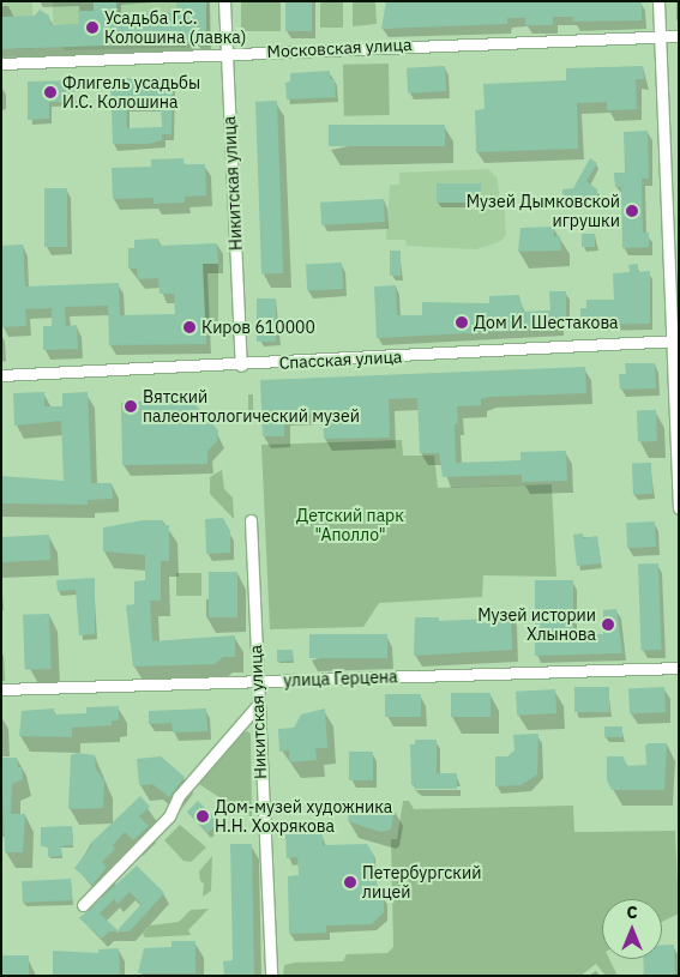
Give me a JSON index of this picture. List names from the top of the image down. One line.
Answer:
{"streets":{"street":["Московская улица","Никитская улица","Спасская улица","улица Герцена"]},"crossings":[["Московская улица","Никитская улица"],["Никитская улица","Спасская улица"],["Никитская улица","улица Герцена"]],"parks":["Детский парк \"Аполло\""],"places":["Усадьба Г.С. Колошина (лавка)","Флигель усадьбы И.С. Колошина","Музей Дымковской игрушки","Дом И. Шестакова","Киров 610000","Вятский палеонтологический музей","Музей истории Хлынова","Дом-музей художника Н.Н. Хохрякова","Петербургский лицей"],"north":"top"}
